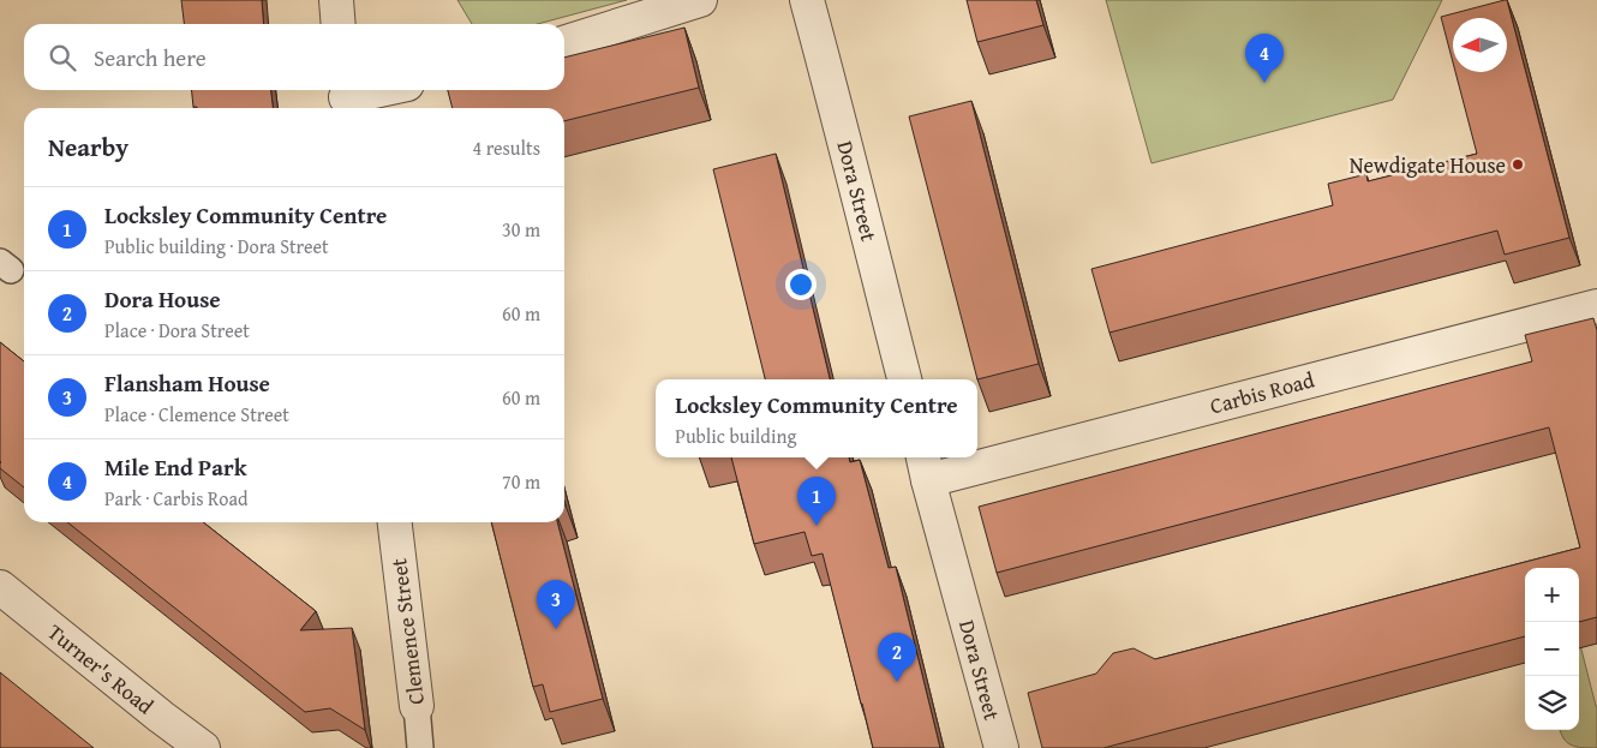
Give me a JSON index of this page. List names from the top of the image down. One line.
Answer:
{"streets":{"street":["Dora Street","Carbis Road","Clemence Street","Turner's Road"]},"crossings":[["Dora Street","Carbis Road"]],"places":["Newdigate House"],"north":"left","page":{"search":"Search here","pins":["4","1","3","2"],"heading":["Nearby","4 results"],"list":[{"mark":"1","name":"Locksley Community Centre","note":"Public building · Dora Street","value":"30 m"},{"mark":"2","name":"Dora House","note":"Place · Dora Street","value":"60 m"},{"mark":"3","name":"Flansham House","note":"Place · Clemence Street","value":"60 m"},{"mark":"4","name":"Mile End Park","note":"Park · Carbis Road","value":"70 m"}],"popup":["Locksley Community Centre","Public building"],"map_buttons":["+","−"]}}
